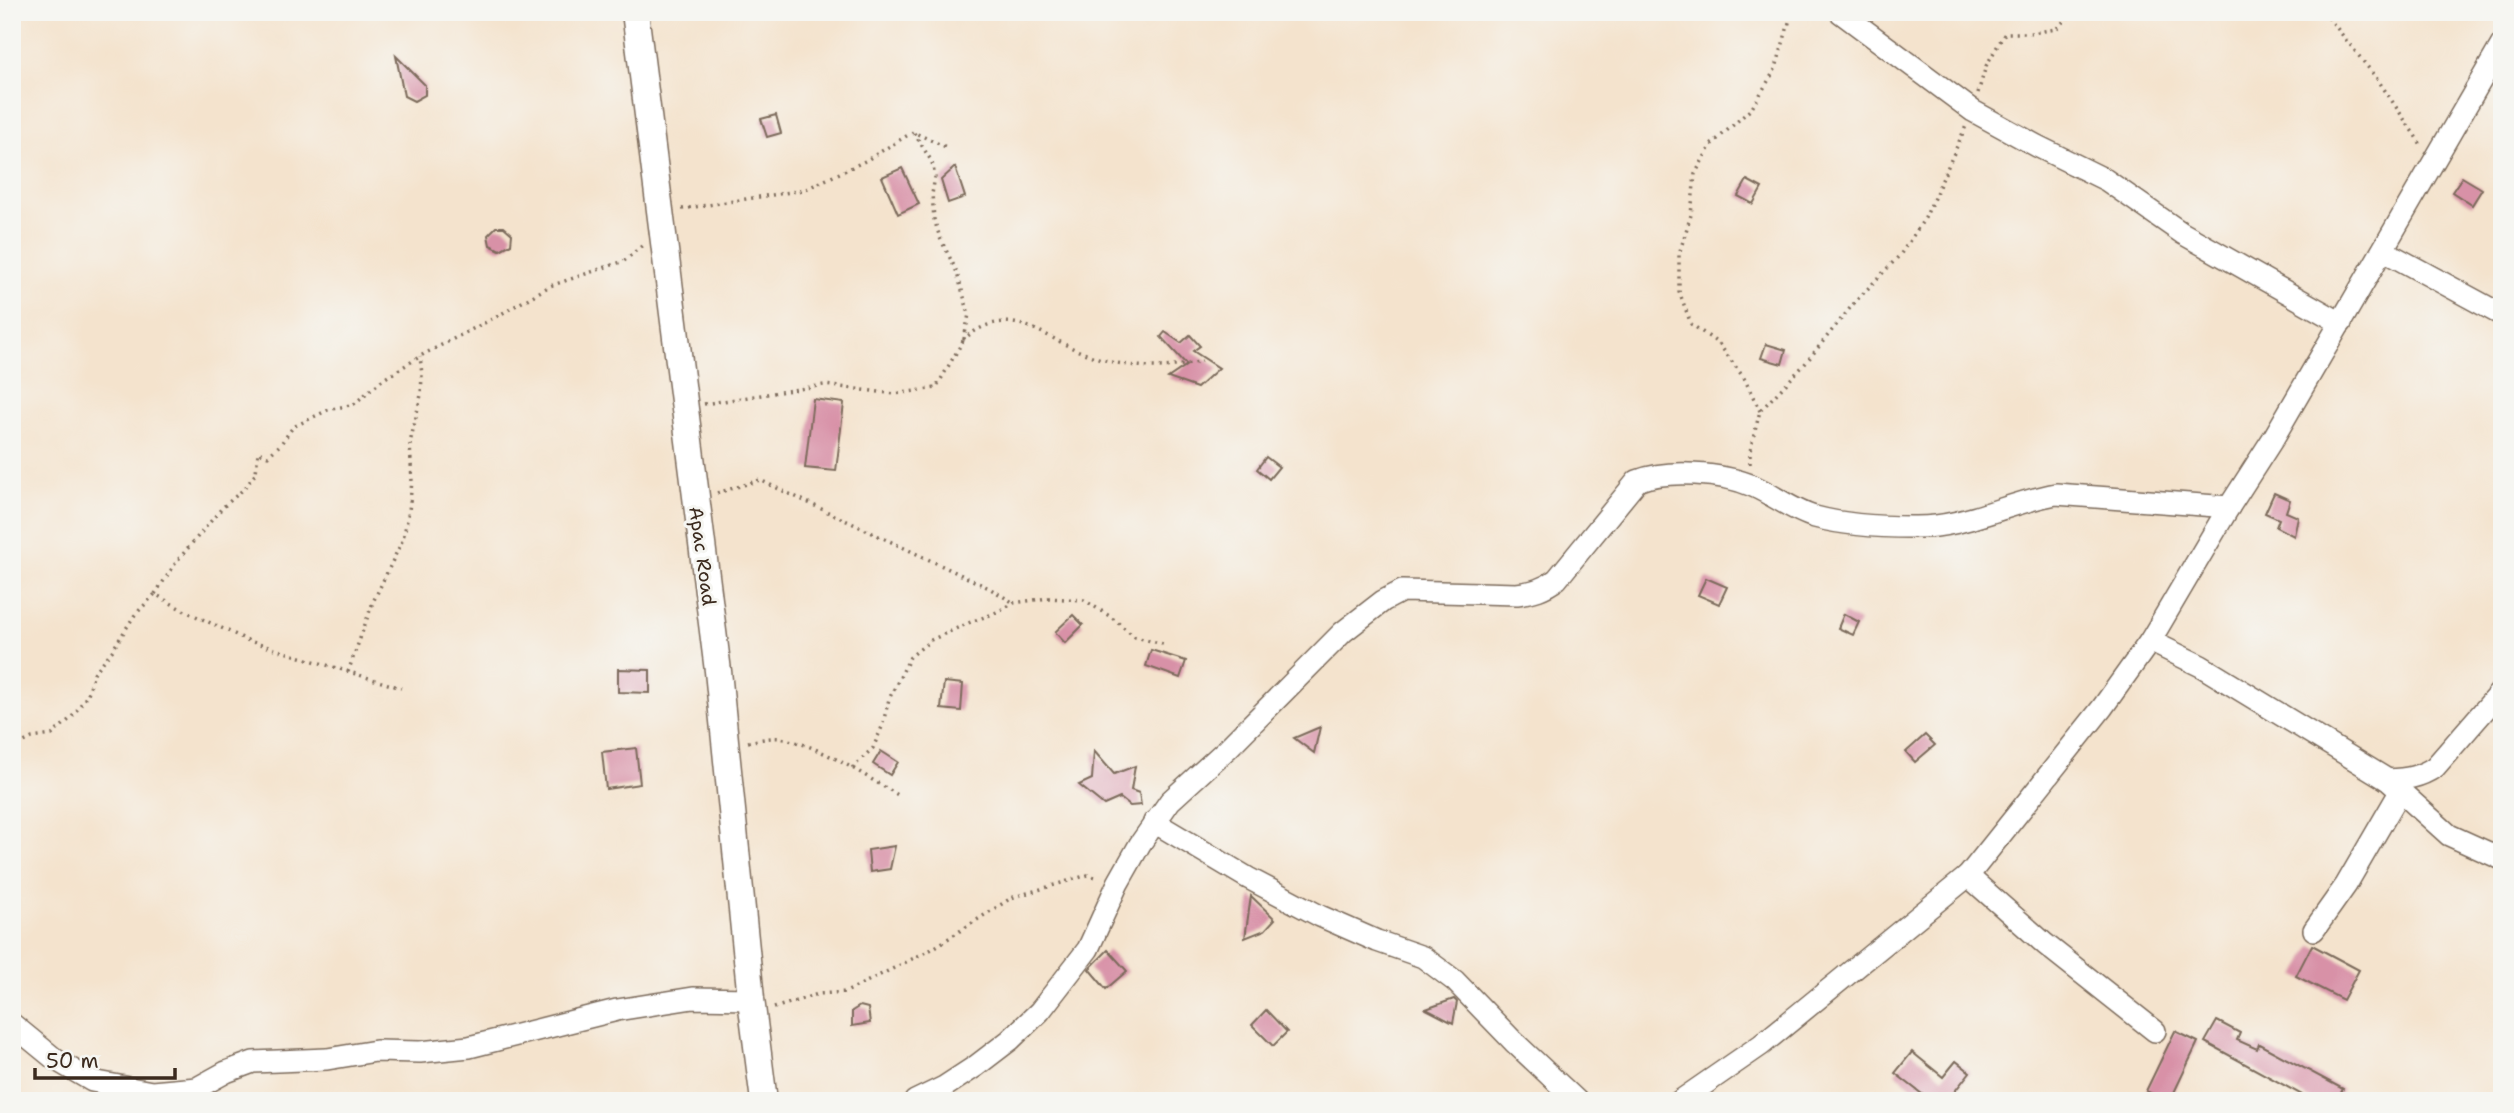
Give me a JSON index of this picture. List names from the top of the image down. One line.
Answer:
{"streets":{"main road":["Apac Road"]},"scale_bar":"50 m"}
